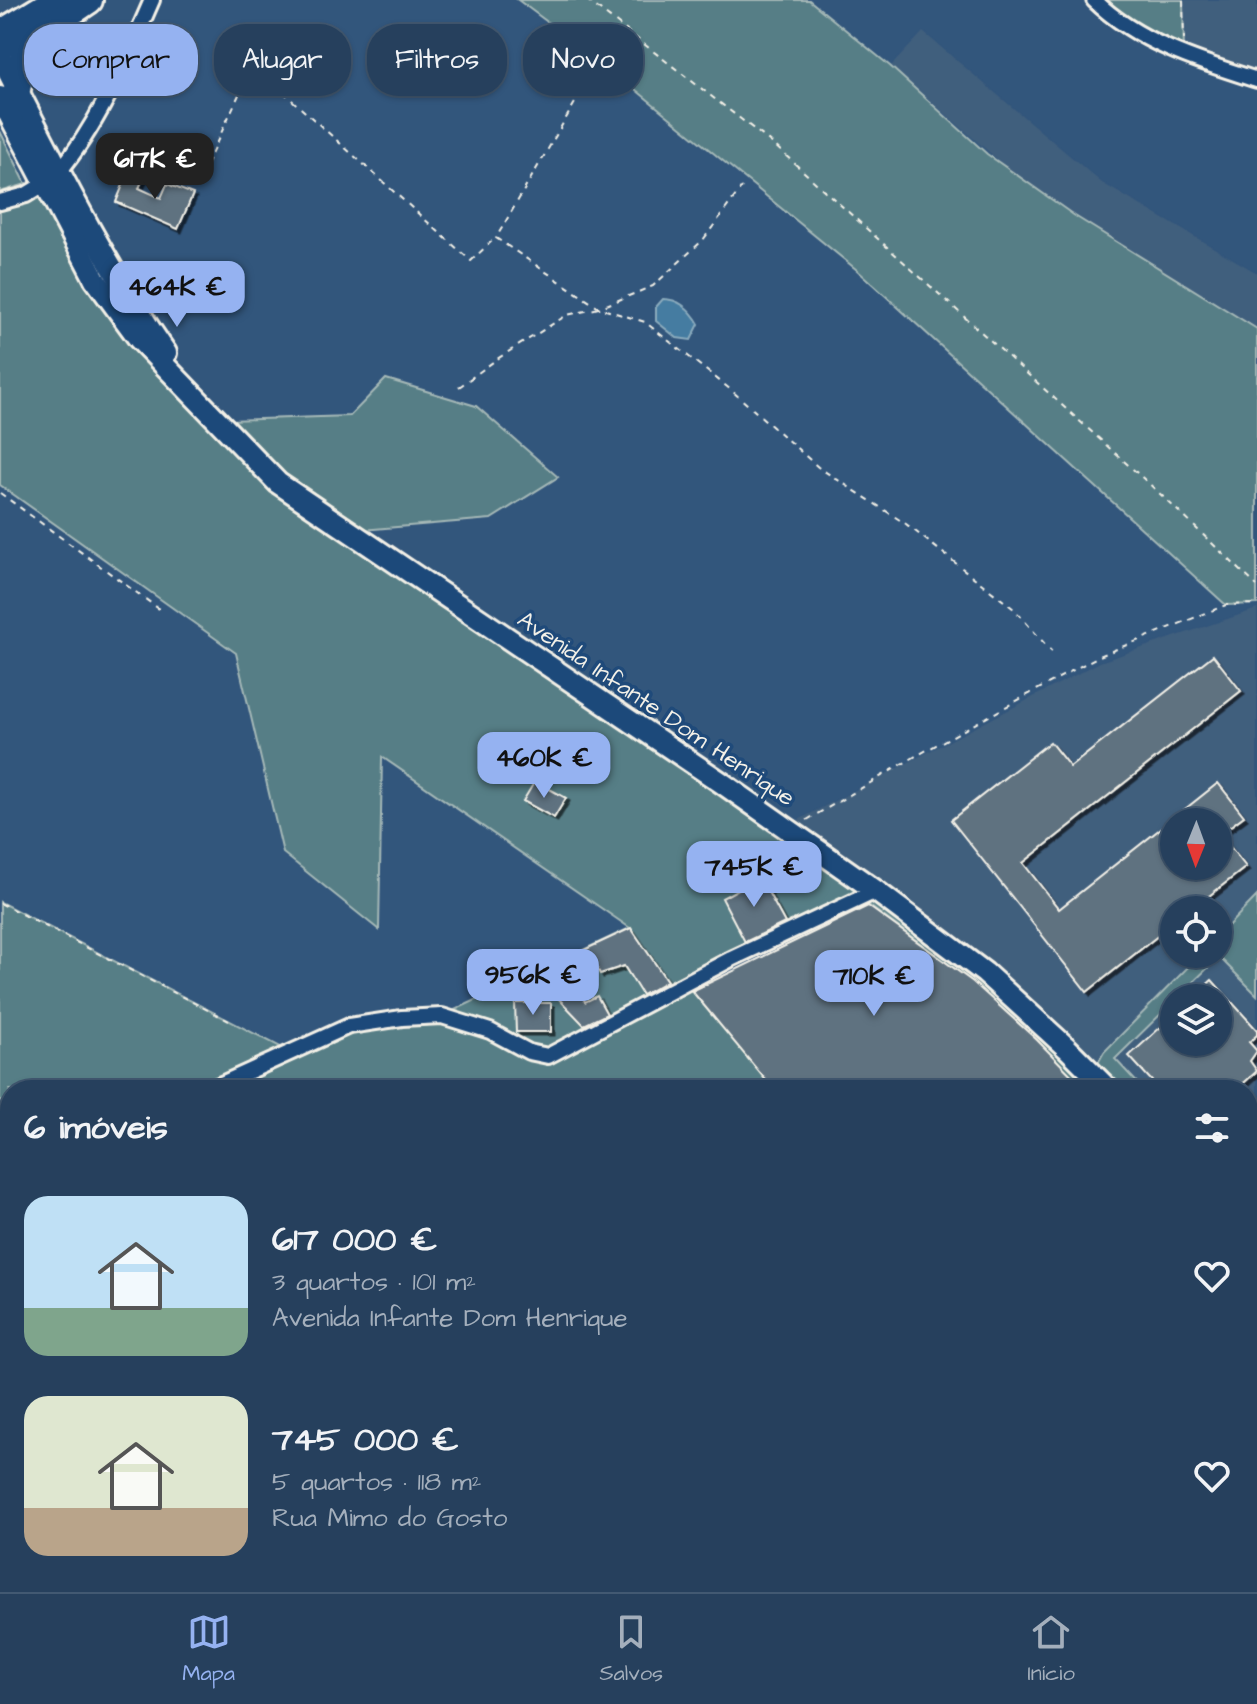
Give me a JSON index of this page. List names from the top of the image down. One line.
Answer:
{"streets":{"main road":["Avenida Infante Dom Henrique"]},"north":"bottom","page":{"chip":["Comprar","Alugar","Filtros","Novo"],"price":["617K €","464K €","460K €","745K €","956K €","710K €"],"heading":"6 imóveis","list":[{"name":"617 000 €","note":"3 quartos · 101 m² · Avenida Infante Dom Henrique"},{"name":"745 000 €","note":"5 quartos · 118 m² · Rua Mimo do Gosto"}],"tabs":["Mapa","Salvos","Início"]}}
